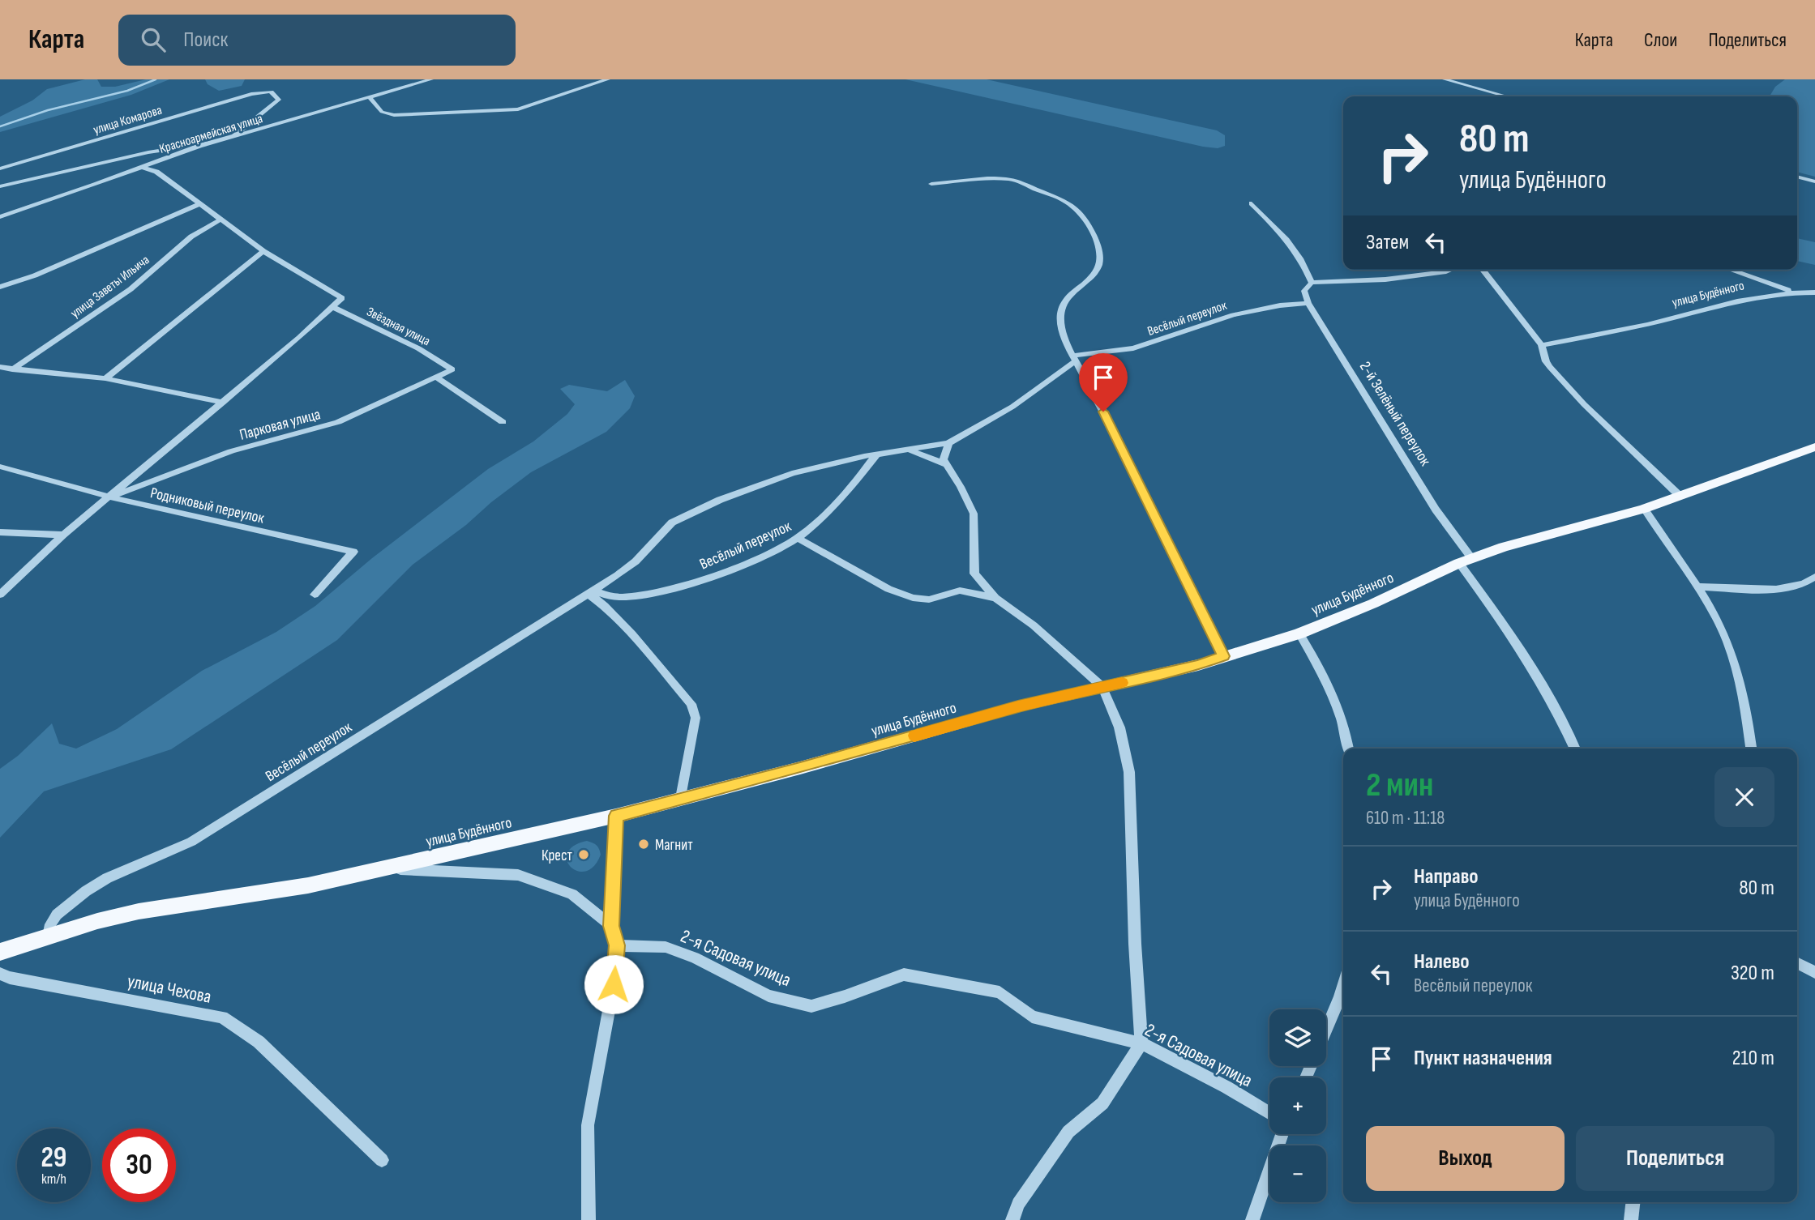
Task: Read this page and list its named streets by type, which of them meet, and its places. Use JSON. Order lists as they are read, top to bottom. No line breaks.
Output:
{"streets":{"main road":["улица Будённого"],"street":["улица Комарова","Красноармейская улица","улица Заветы Ильича","Весёлый переулок","Звёздная улица","2-й Зелёный переулок","Парковая улица","Родниковый переулок","2-я Садовая улица","улица Чехова"]},"crossings":[["улица Комарова","Красноармейская улица"],["улица Будённого","Весёлый переулок"],["улица Будённого","2-й Зелёный переулок"],["Весёлый переулок","2-й Зелёный переулок"],["Звёздная улица","Парковая улица"],["Парковая улица","Родниковый переулок"]],"places":["Магнит","Крест"],"page":{"header":"Карта","search":"Поиск","nav":["Карта","Слои","Поделиться"],"turn":["80 m","улица Будённого"],"then":"Затем","heading":["2 мин","610 m · 11:18"],"list":[{"name":"Направо","note":"улица Будённого","value":"80 m"},{"name":"Налево","note":"Весёлый переулок","value":"320 m"},{"name":"Пункт назначения","value":"210 m"}],"map_buttons":["+","−"],"buttons":["Выход","Поделиться"],"speed":"29 km/h","limit":"30"}}
